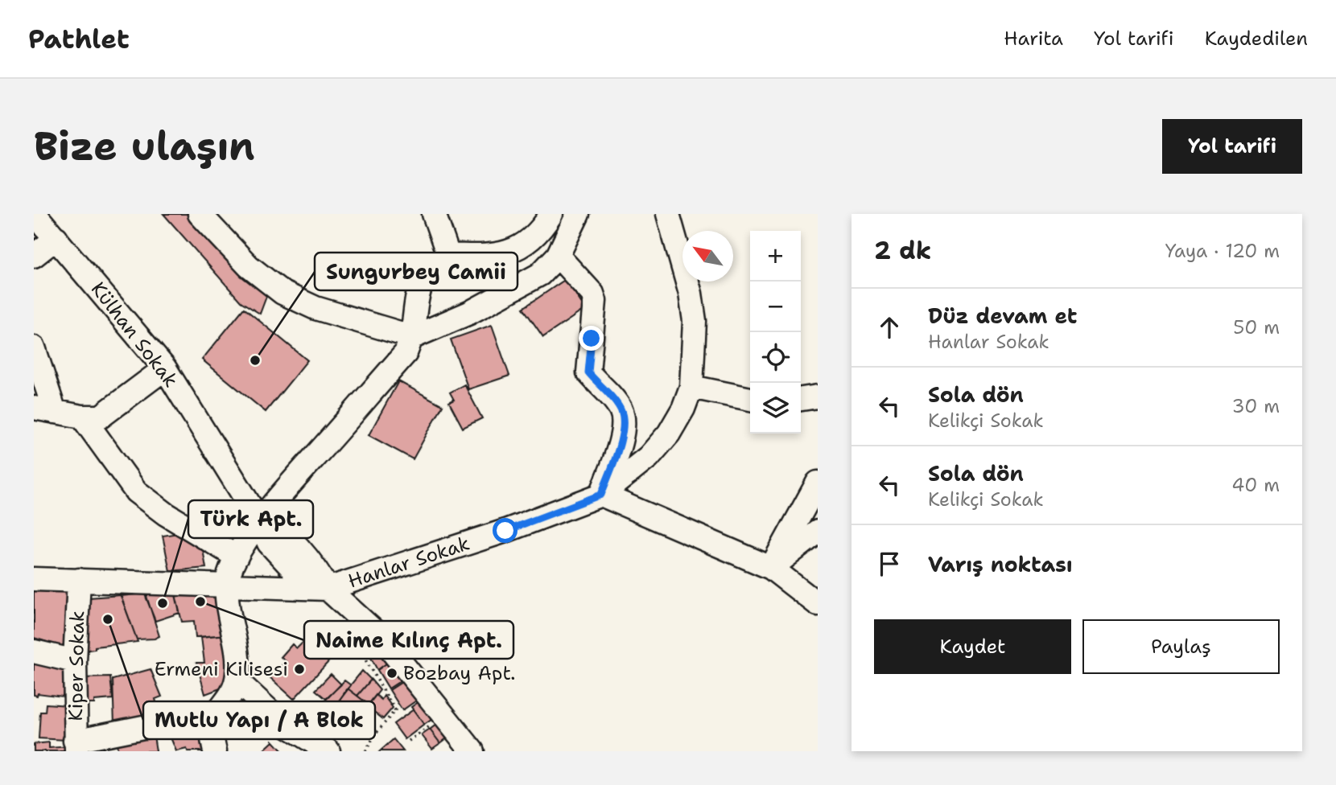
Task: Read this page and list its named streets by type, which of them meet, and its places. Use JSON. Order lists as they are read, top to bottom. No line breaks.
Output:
{"streets":{"street":["Külhan Sokak","Hanlar Sokak","Kiper Sokak"]},"crossings":[["Külhan Sokak","Hanlar Sokak"],["Hanlar Sokak","Kiper Sokak"]],"places":["Sungurbey Camii","Naime Kılınç Apt.","Türk Apt.","Mutlu Yapı / A Blok","Ermeni Kilisesi","Bozbay Apt."],"north":"top left","page":{"header":"Pathlet","nav":["Harita","Yol tarifi","Kaydedilen"],"buttons":["Yol tarifi",["Kaydet","Paylaş"]],"title":"Bize ulaşın","heading":["2 dk","Yaya · 120 m"],"map_buttons":["+","−"],"list":[["Düz devam et","Hanlar Sokak","50 m"],["Sola dön","Kelikçi Sokak","30 m"],["Sola dön","Kelikçi Sokak","40 m"],"Varış noktası"]}}
